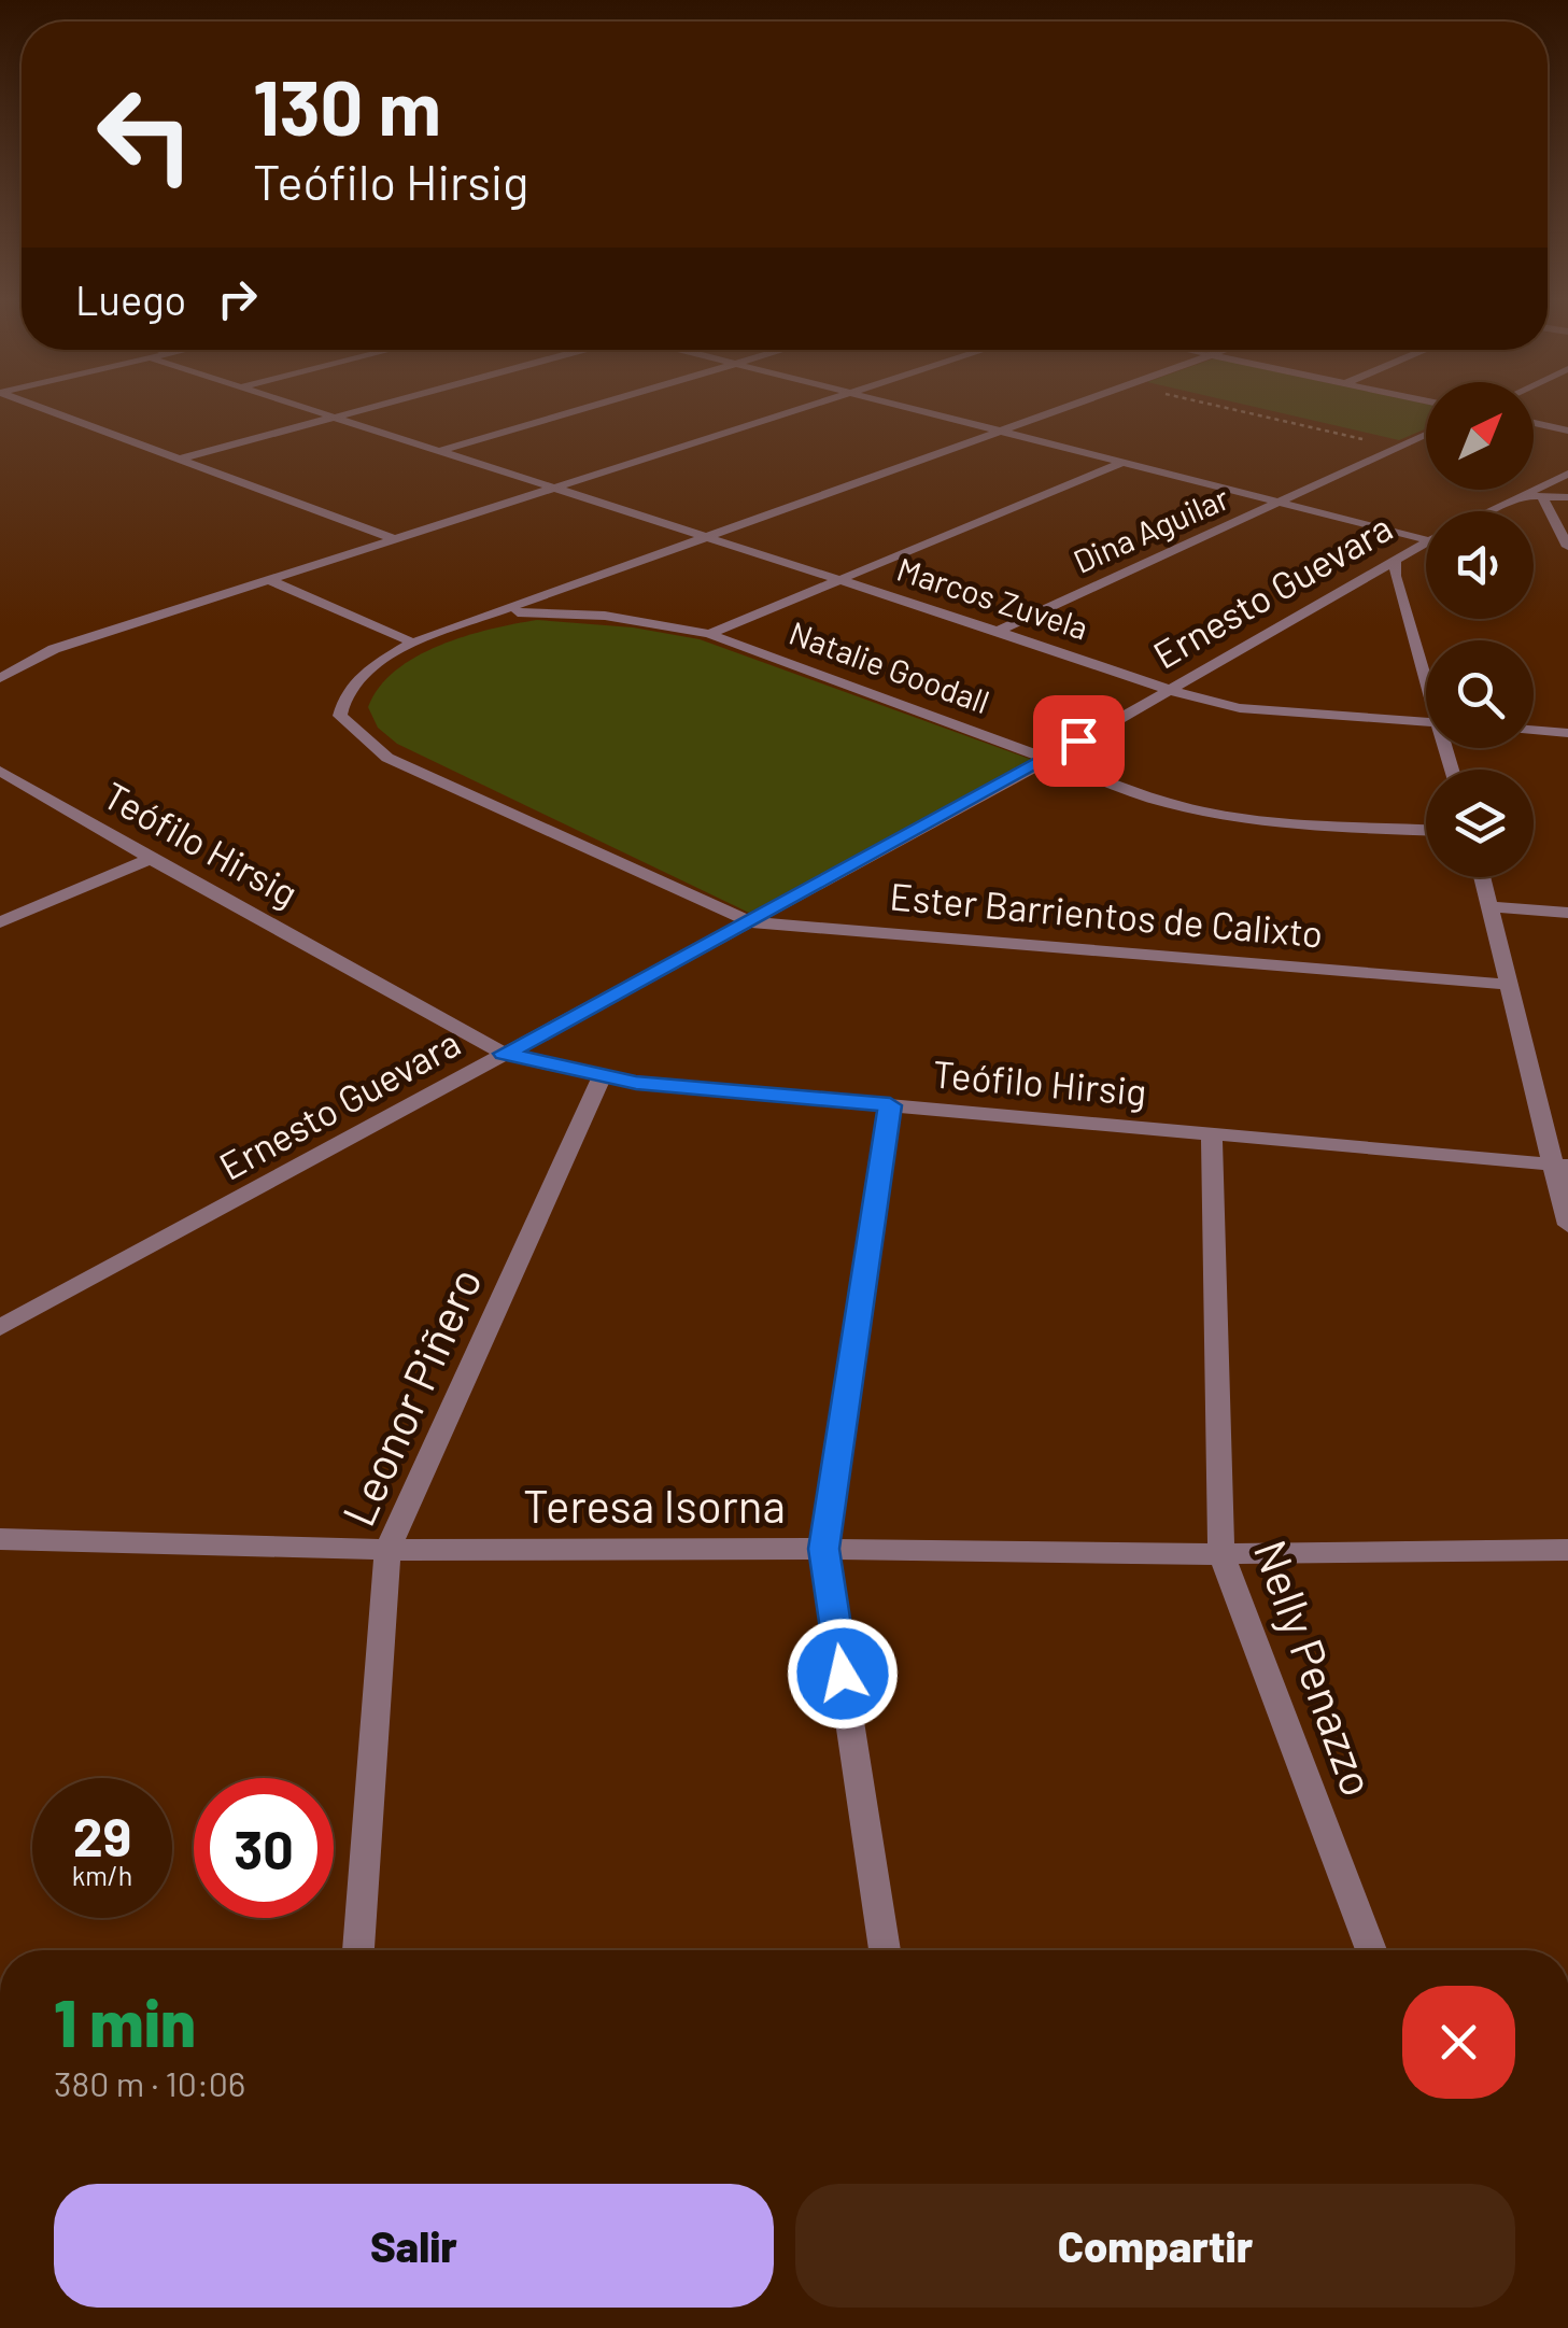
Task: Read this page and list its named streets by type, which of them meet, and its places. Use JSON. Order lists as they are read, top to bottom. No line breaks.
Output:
{"streets":{"street":["Dina Aguilar","Ernesto Guevara","Marcos Zuvela","Natalie Goodall","Teófilo Hirsig","Ester Barrientos de Calixto","Leonor Piñero","Teresa Isorna","Nelly Penazzo"]},"crossings":[["Dina Aguilar","Marcos Zuvela"],["Ernesto Guevara","Marcos Zuvela"],["Ernesto Guevara","Natalie Goodall"],["Ernesto Guevara","Teófilo Hirsig"],["Ernesto Guevara","Ester Barrientos de Calixto"],["Marcos Zuvela","Ester Barrientos de Calixto"],["Natalie Goodall","Ester Barrientos de Calixto"],["Teófilo Hirsig","Leonor Piñero"],["Teófilo Hirsig","Nelly Penazzo"],["Leonor Piñero","Teresa Isorna"],["Teresa Isorna","Nelly Penazzo"]],"north":"top right","page":{"turn":["130 m","Teófilo Hirsig"],"then":"Luego","speed":"29 km/h","limit":"30","heading":["1 min","380 m · 10:06"],"buttons":["Salir","Compartir"]}}
